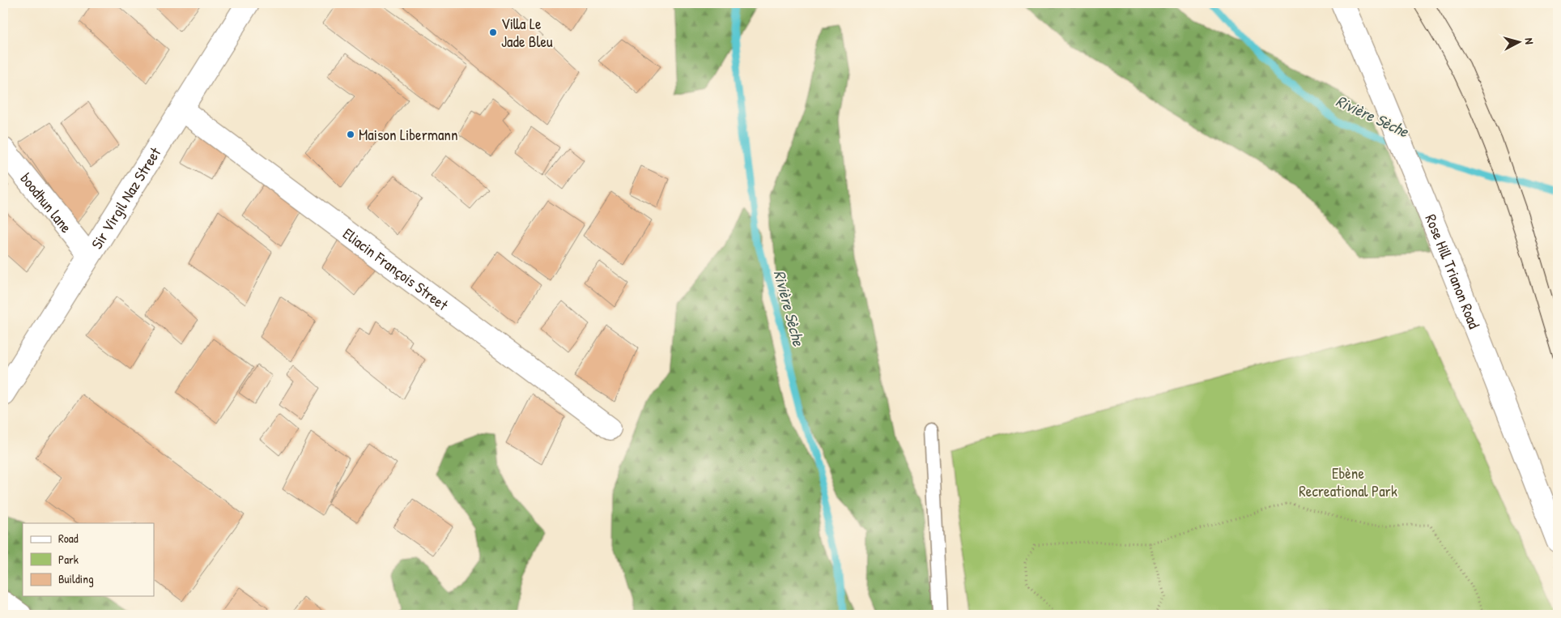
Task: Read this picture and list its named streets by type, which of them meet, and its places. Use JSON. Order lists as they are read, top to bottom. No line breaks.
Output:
{"streets":{"street":["Sir Virgil Naz Street","boodhun lane","Eliacin François Street","Rose Hill Trianon Road"]},"crossings":[["Sir Virgil Naz Street","boodhun lane"],["Sir Virgil Naz Street","Eliacin François Street"]],"water":["Rivière Sèche"],"parks":["Ebène Recreational Park"],"places":["Villa Le Jade Bleu","Maison Libermann"],"legend":["Road","Park","Building"],"north":"right"}
